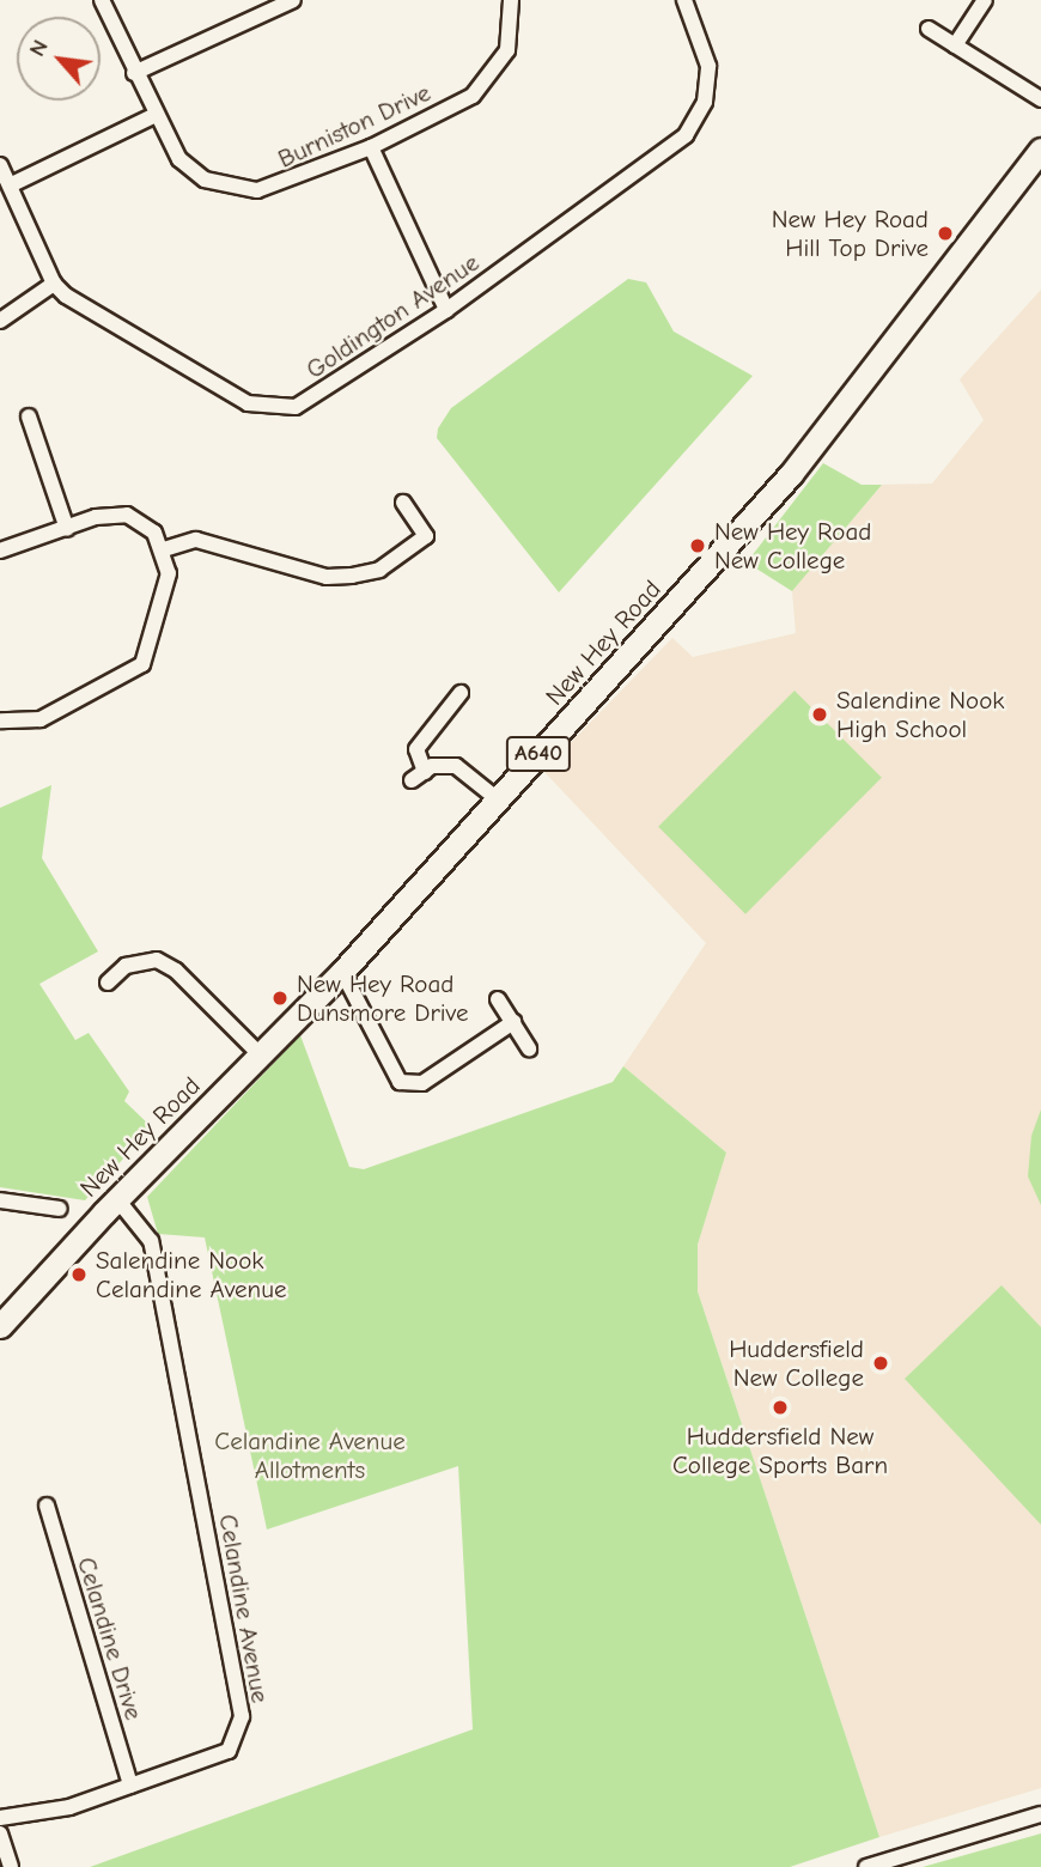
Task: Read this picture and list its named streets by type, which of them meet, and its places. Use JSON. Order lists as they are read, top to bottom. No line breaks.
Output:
{"streets":{"highway":["New Hey Road","A640"],"street":["Burniston Drive","Goldington Avenue","Celandine Avenue","Celandine Drive"]},"crossings":[["New Hey Road","Celandine Avenue"],["Celandine Avenue","Celandine Drive"]],"parks":["Celandine Avenue Allotments"],"places":["New Hey Road Hill Top Drive","New Hey Road New College","Salendine Nook High School","New Hey Road Dunsmore Drive","Salendine Nook Celandine Avenue","Huddersfield New College","Huddersfield New College Sports Barn"],"north":"top left"}
